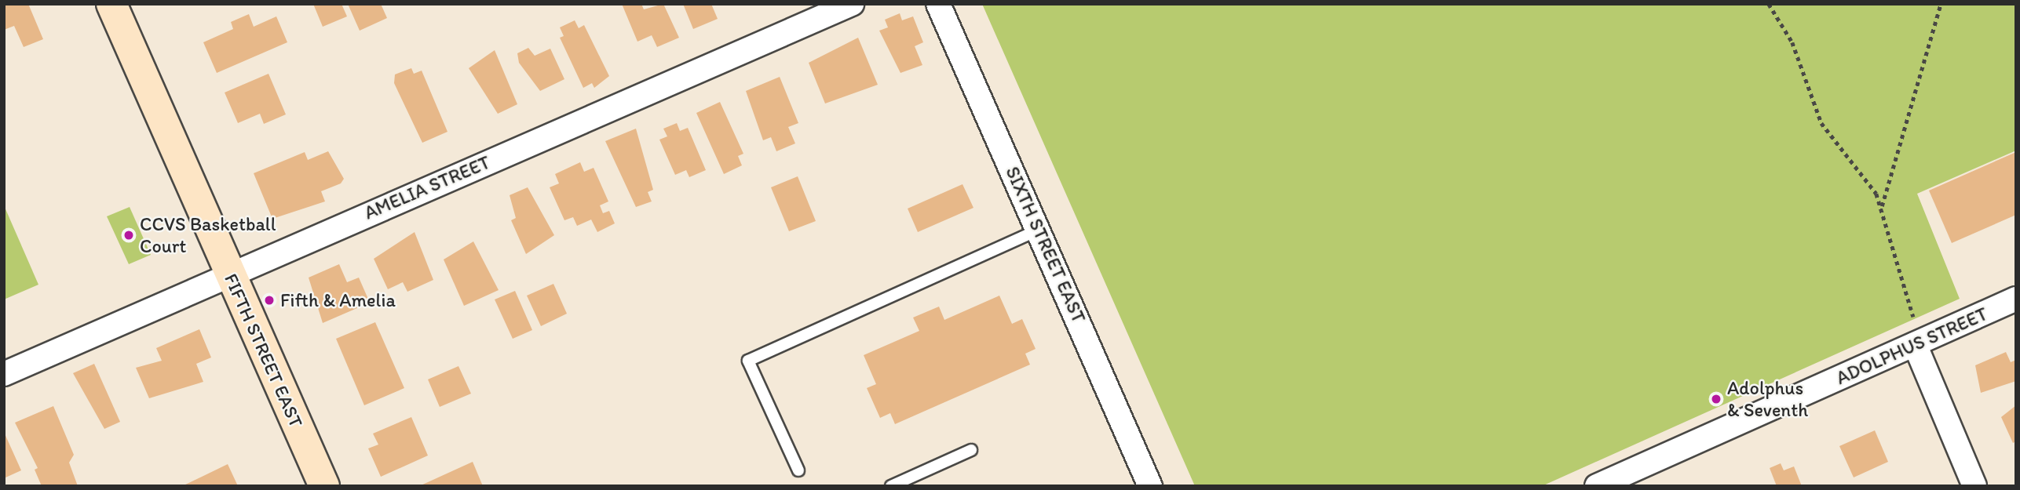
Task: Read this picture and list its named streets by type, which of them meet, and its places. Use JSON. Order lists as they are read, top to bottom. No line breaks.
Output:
{"streets":{"street":["AMELIA STREET","SIXTH STREET EAST","ADOLPHUS STREET","FIFTH STREET EAST"]},"crossings":[["AMELIA STREET","FIFTH STREET EAST"]],"places":["CCVS Basketball Court","Fifth & Amelia","Adolphus & Seventh"]}
